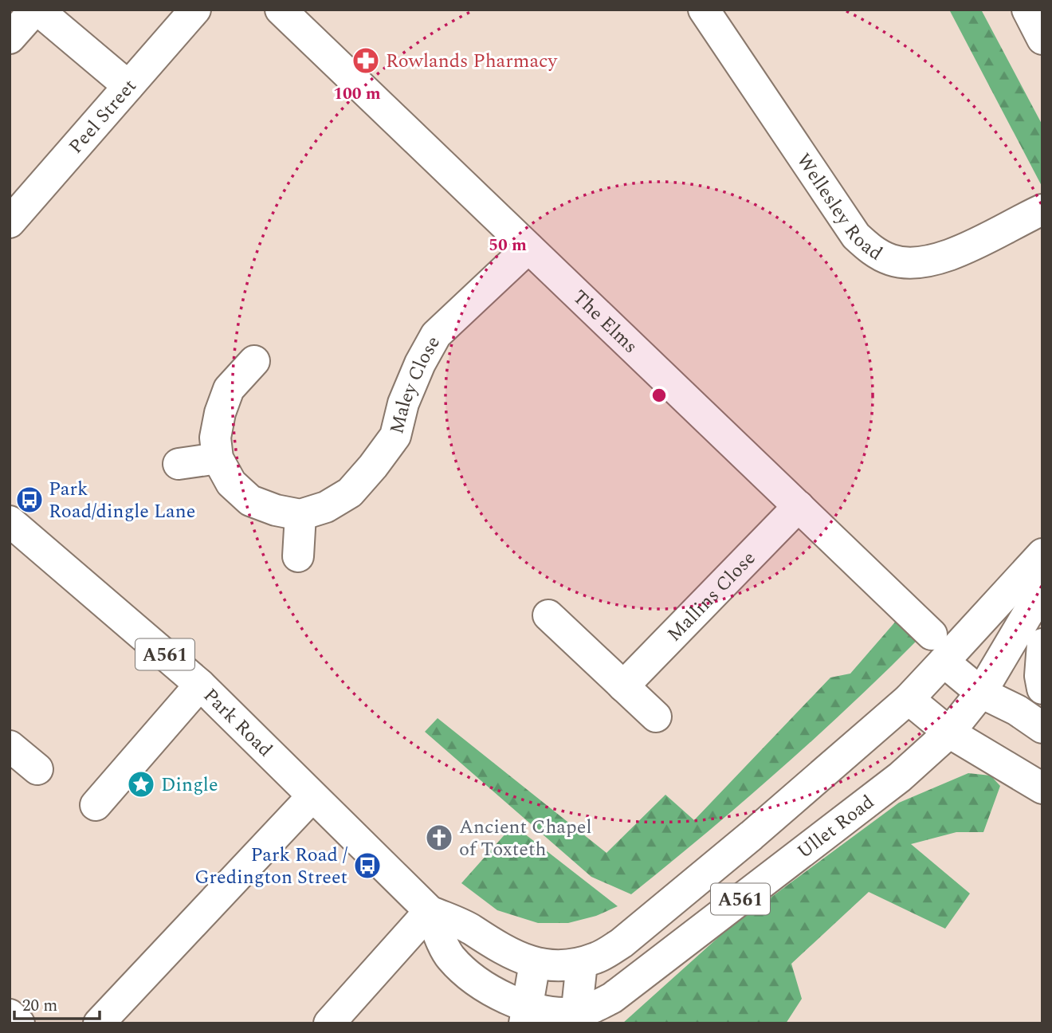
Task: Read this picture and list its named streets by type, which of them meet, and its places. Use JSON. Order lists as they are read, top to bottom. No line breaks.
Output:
{"streets":{"main road":["Peel Street","Wellesley Road","The Elms","Maley Close","Mallins Close","A561","Park Road","Ullet Road"]},"crossings":[["The Elms","Maley Close"],["The Elms","Mallins Close"],["A561","Park Road"],["Park Road","Ullet Road"]],"places":{"pharmacy":["Rowlands Pharmacy"],"bus stop":["Park Road/dingle Lane","Park Road / Gredington Street"],"place":["Dingle"],"church":["Ancient Chapel of Toxteth"]},"scale_bar":"20 m","rings":["100 m","50 m"]}
